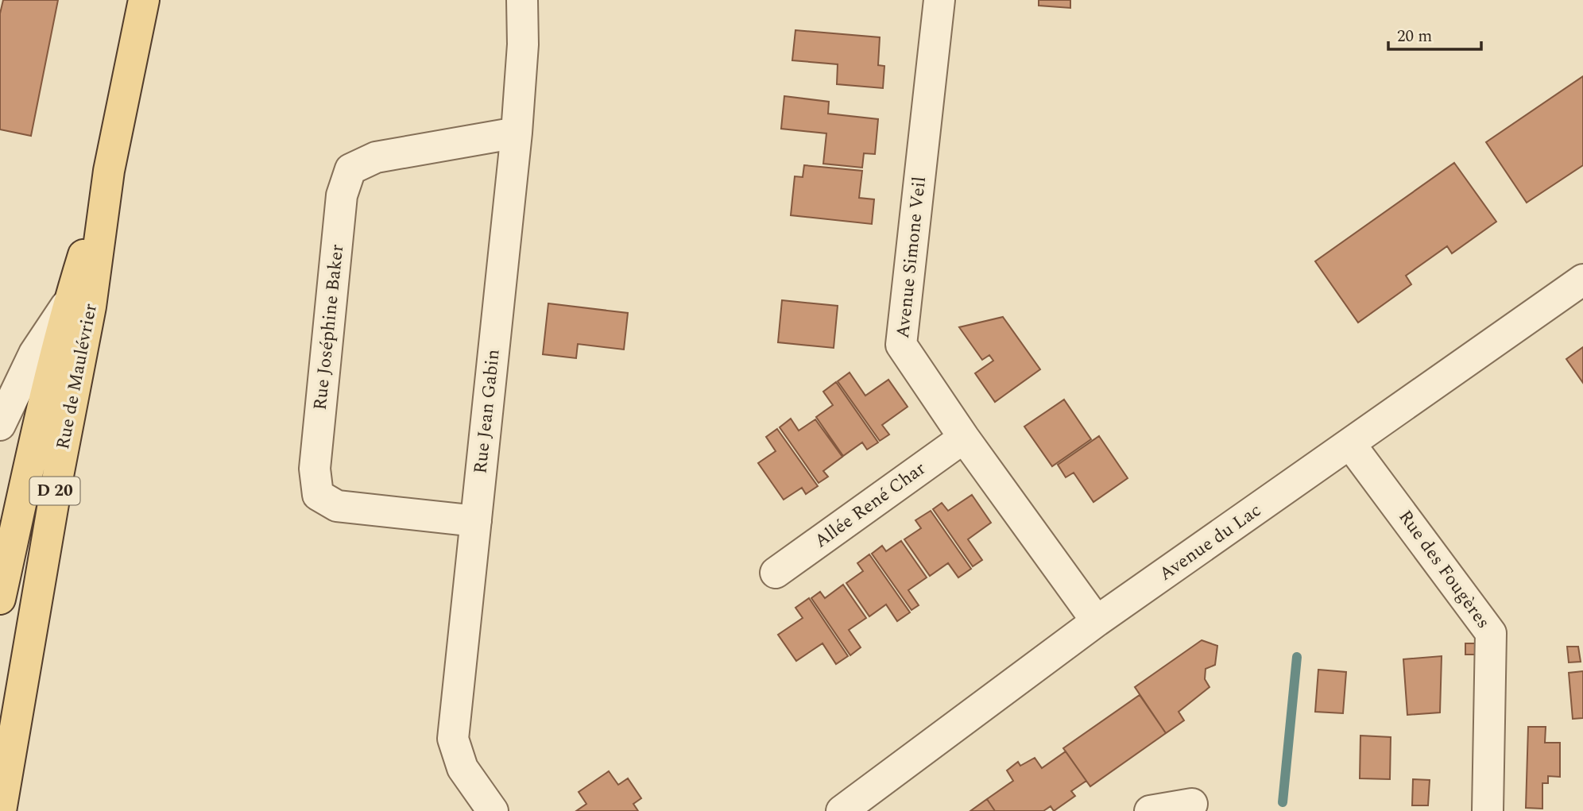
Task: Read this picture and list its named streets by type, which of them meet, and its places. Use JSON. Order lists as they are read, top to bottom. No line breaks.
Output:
{"streets":{"main road":["Rue de Maulévrier","D 20"],"street":["Avenue Simone Veil","Rue Joséphine Baker","Rue Jean Gabin","Allée René Char","Avenue du Lac","Rue des Fougères"]},"crossings":[["Avenue Simone Veil","Allée René Char"],["Avenue Simone Veil","Avenue du Lac"],["Rue Joséphine Baker","Rue Jean Gabin"],["Avenue du Lac","Rue des Fougères"]],"scale_bar":"20 m"}
